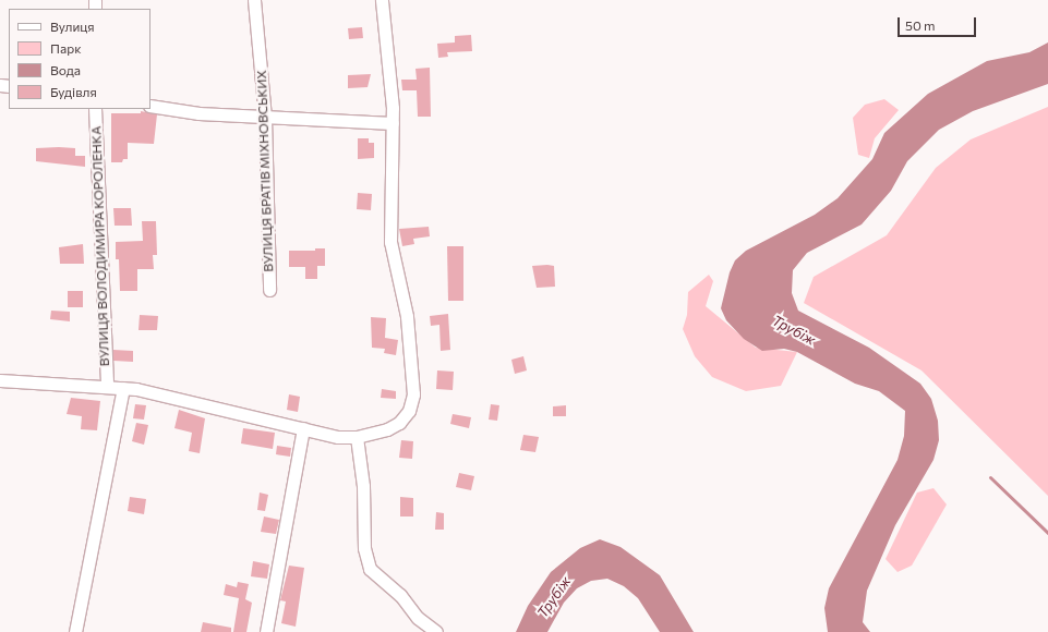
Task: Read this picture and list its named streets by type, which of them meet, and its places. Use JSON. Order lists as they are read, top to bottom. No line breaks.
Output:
{"streets":{"street":["ВУЛИЦЯ БРАТІВ МІХНОВСЬКИХ","ВУЛИЦЯ ВОЛОДИМИРА КОРОЛЕНКА"]},"water":["Трубіж"],"legend":["Вулиця","Парк","Вода","Будівля"],"scale_bar":"50 m"}
